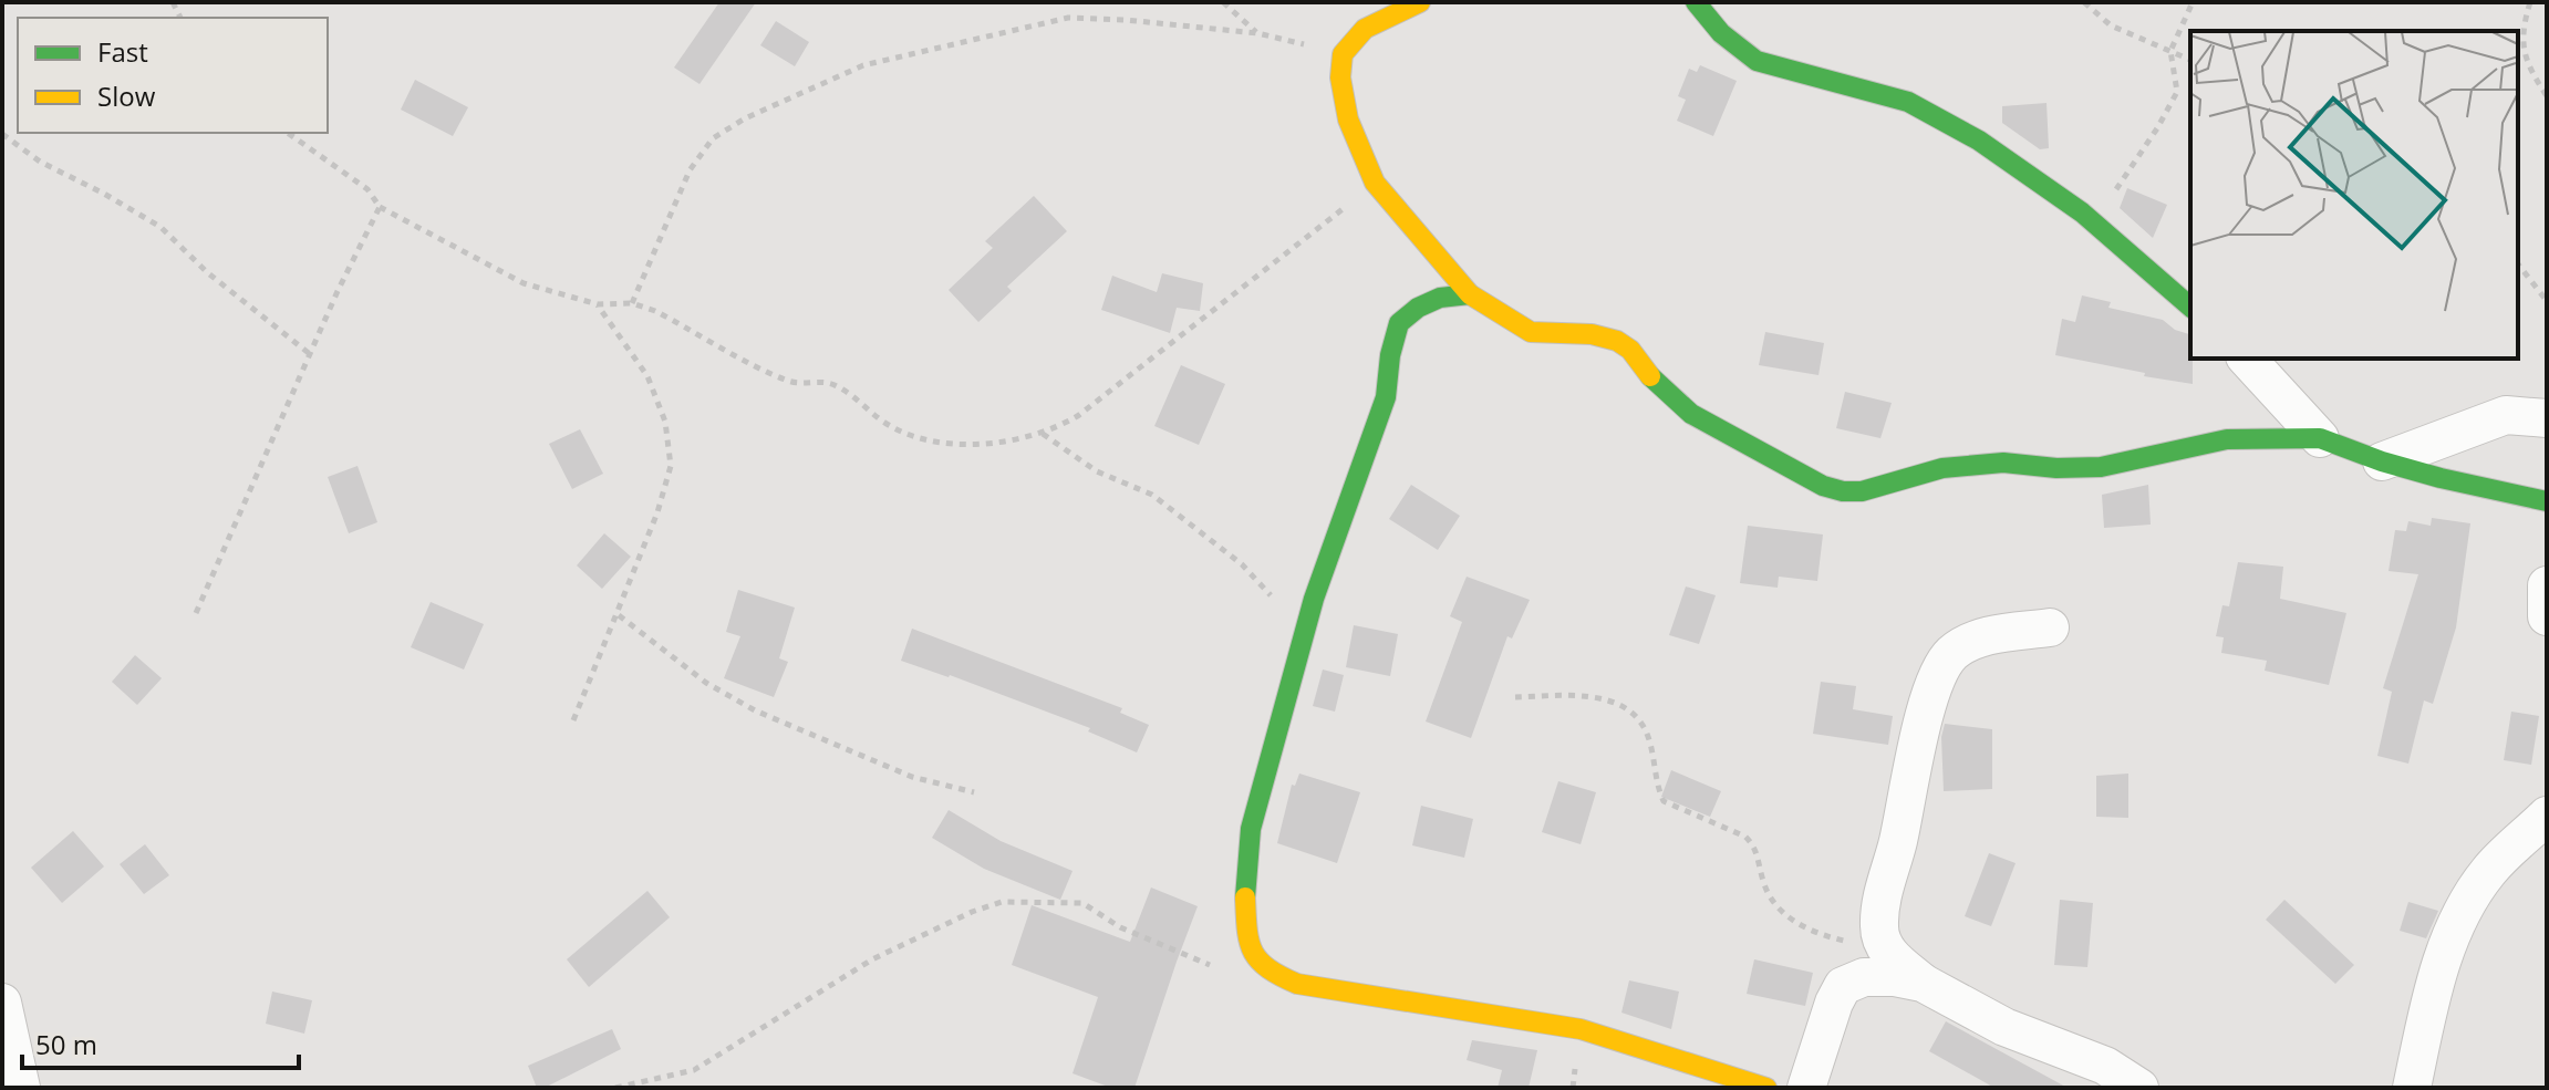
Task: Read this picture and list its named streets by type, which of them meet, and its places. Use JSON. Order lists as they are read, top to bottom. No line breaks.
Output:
{"legend":["Fast","Slow"],"scale_bar":"50 m"}
